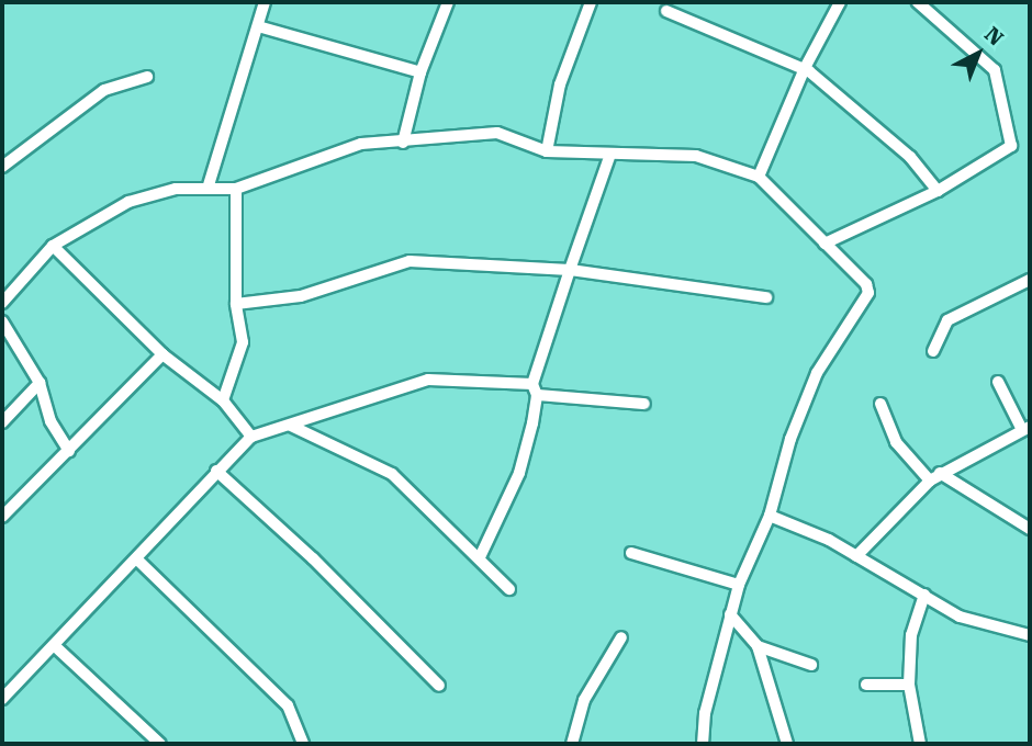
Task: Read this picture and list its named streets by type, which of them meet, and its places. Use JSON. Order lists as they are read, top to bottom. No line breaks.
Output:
{"north":"top right"}
